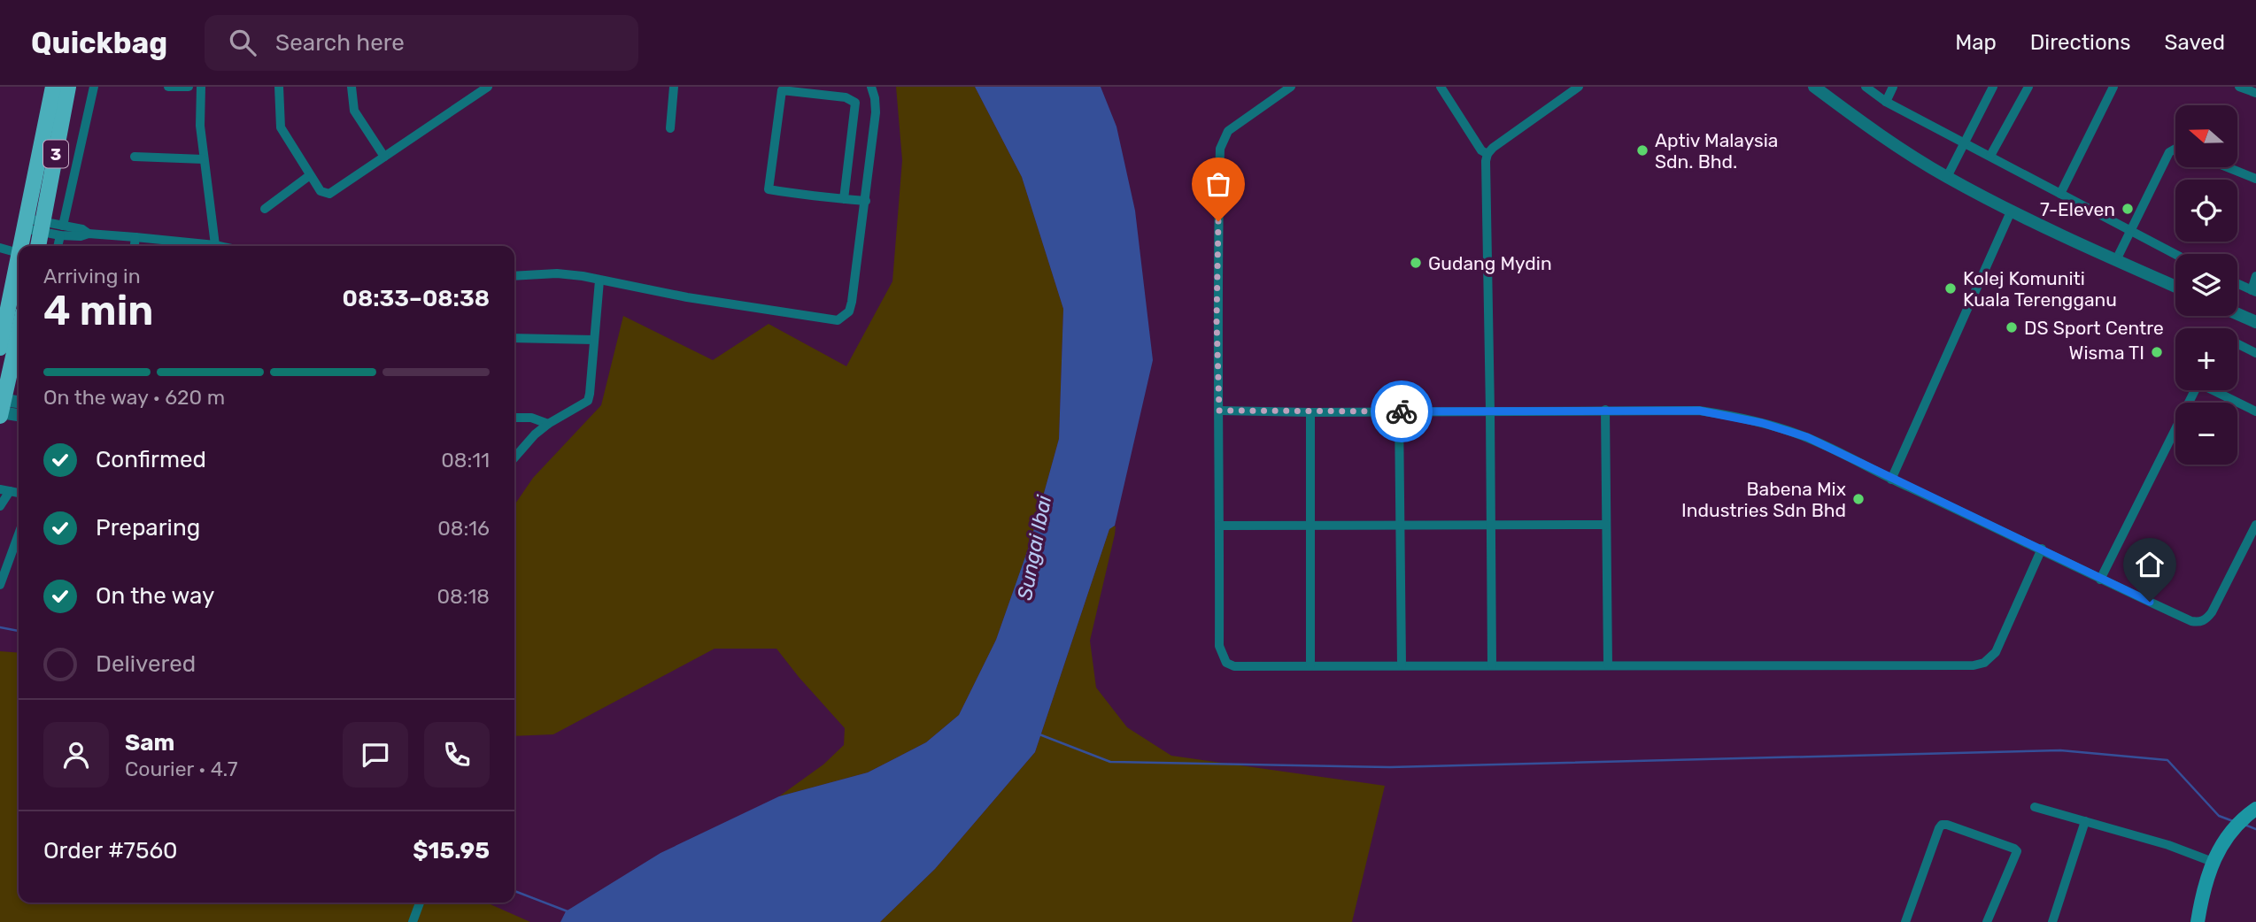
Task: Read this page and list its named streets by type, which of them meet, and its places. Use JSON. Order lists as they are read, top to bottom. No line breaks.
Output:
{"streets":{"main road":["3"]},"water":["Sungai Ibai"],"places":["Aptiv Malaysia Sdn. Bhd.","7-Eleven","Gudang Mydin","Kolej Komuniti Kuala Terengganu","DS Sport Centre","Wisma TI","Babena Mix Industries Sdn Bhd"],"north":"left","page":{"header":"Quickbag","search":"Search here","nav":["Map","Directions","Saved"],"map_buttons":["+","−"],"heading":["4 min","Arriving in","08:33–08:38"],"panel":["Sam","Courier · 4.7","Order #7560","$15.95"],"bar":"On the way · 620 m","list":[["Confirmed","08:11"],["Preparing","08:16"],["On the way","08:18"],"Delivered"]}}
